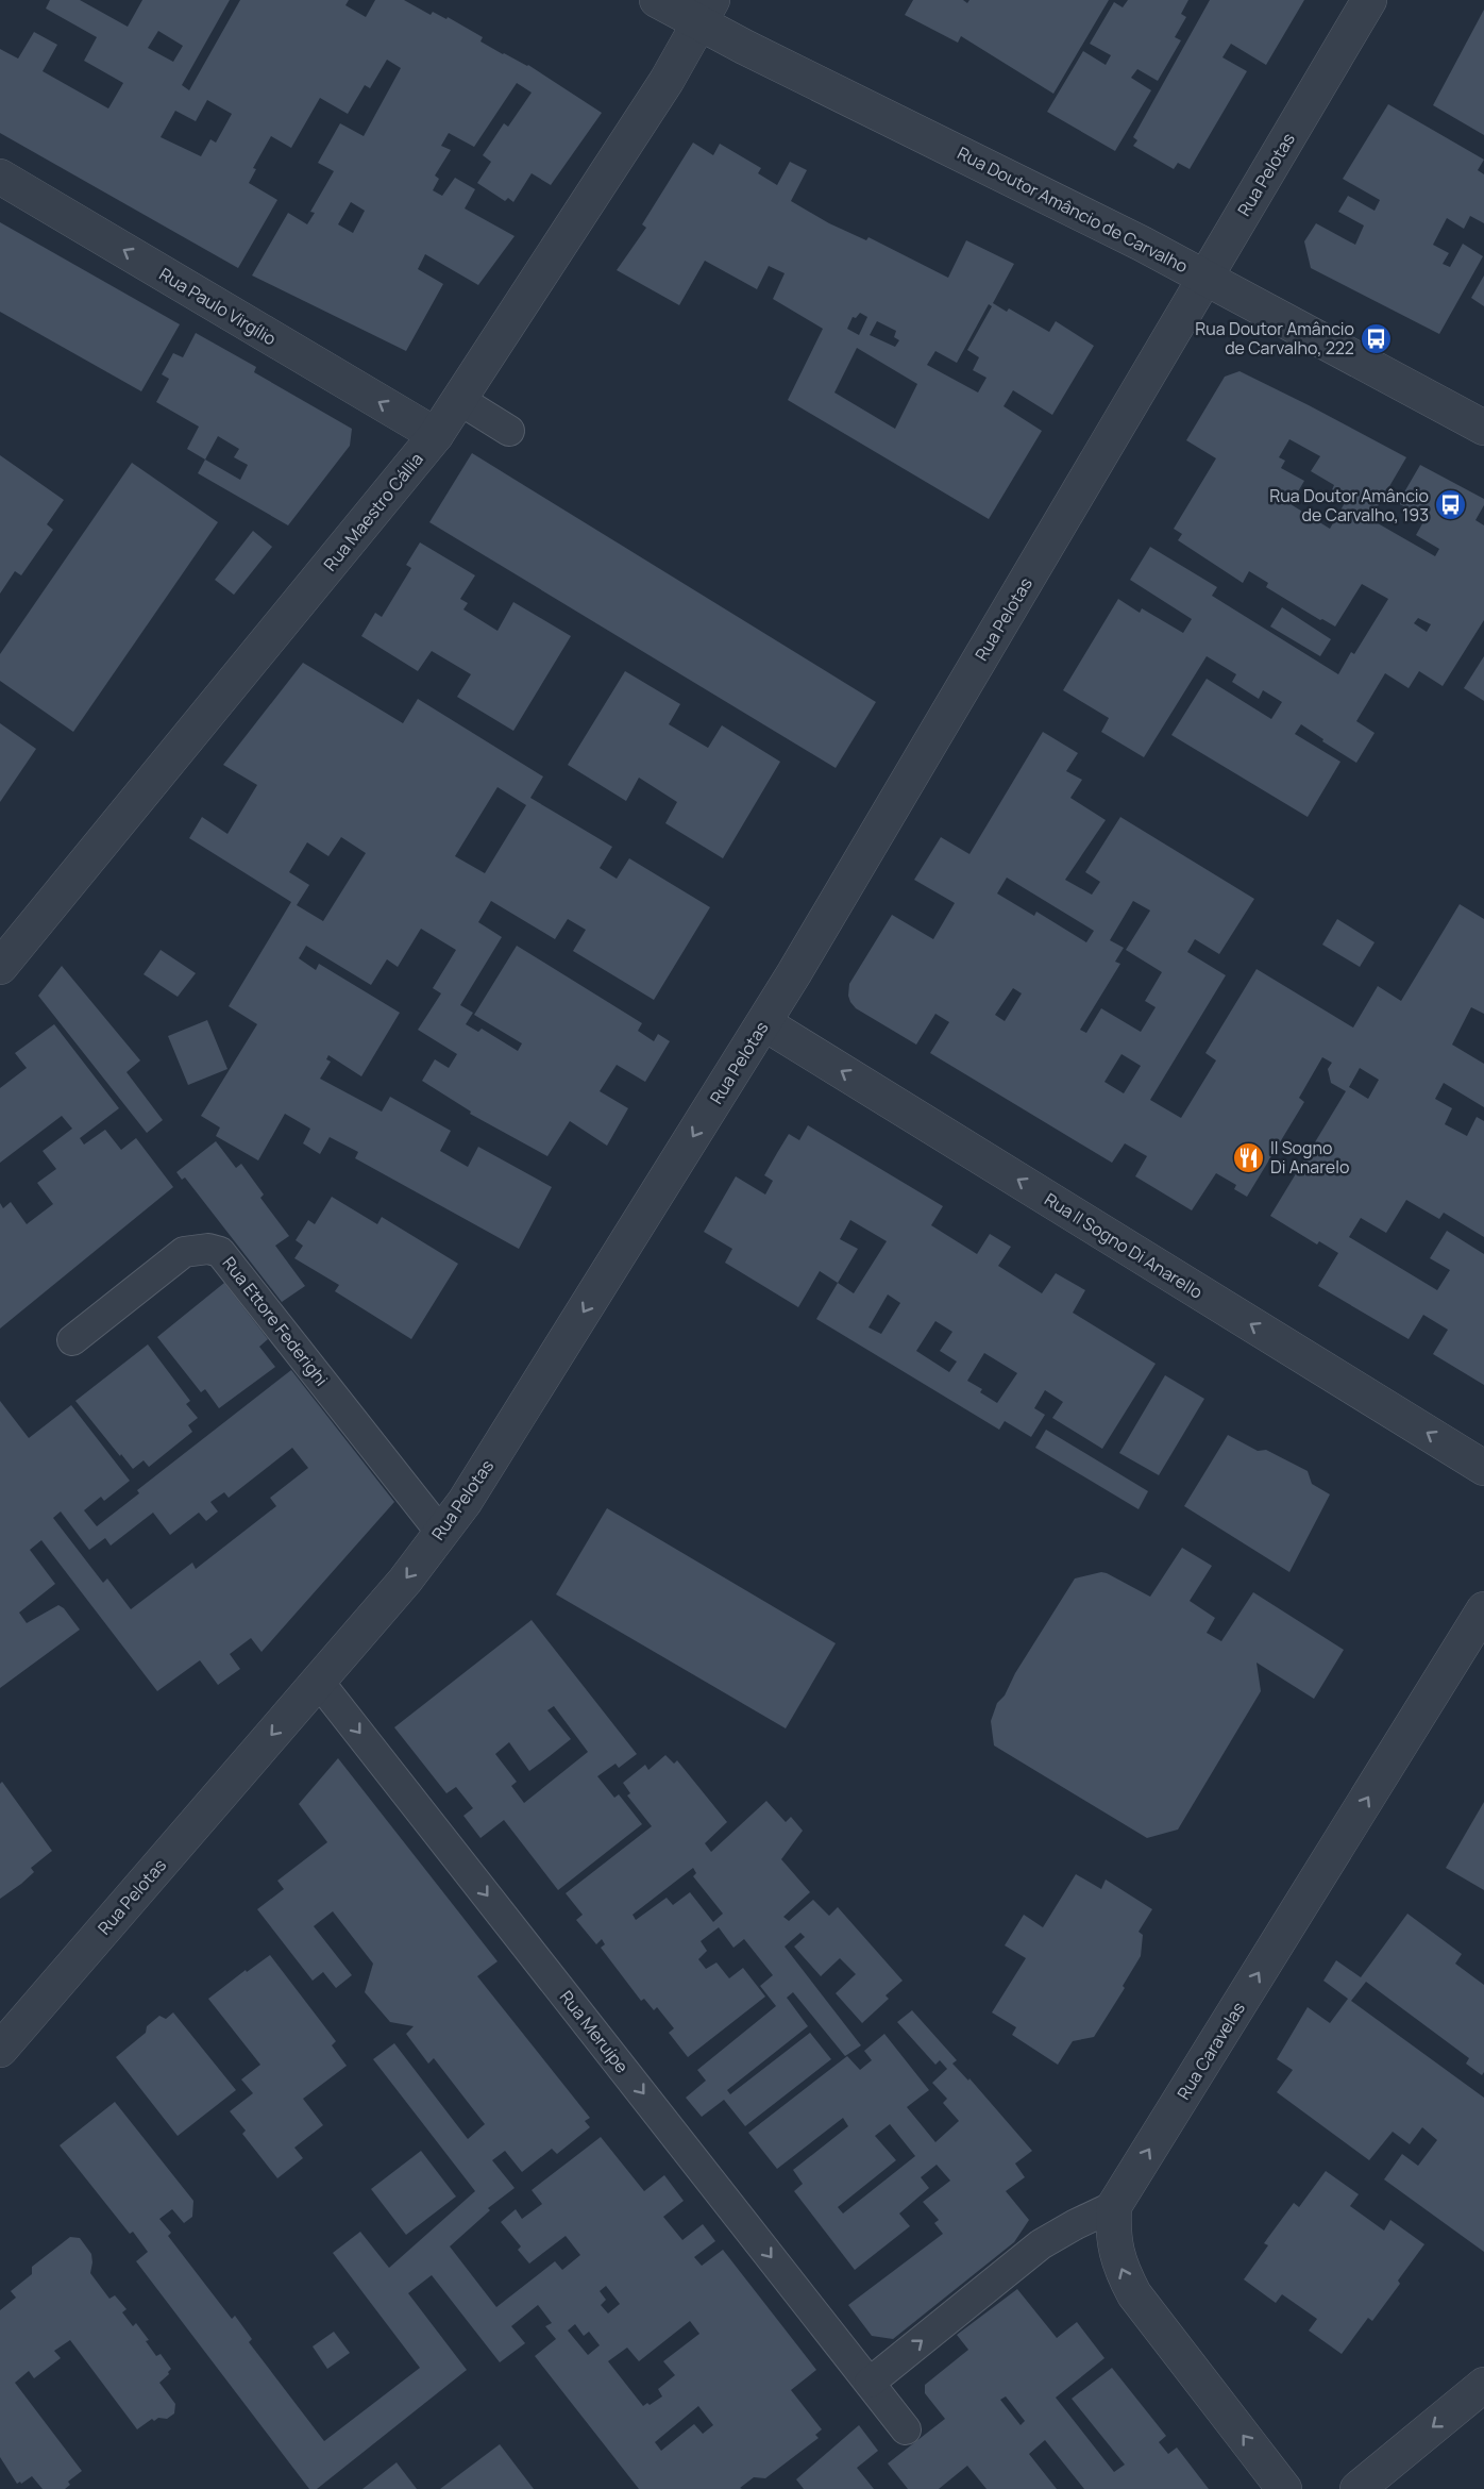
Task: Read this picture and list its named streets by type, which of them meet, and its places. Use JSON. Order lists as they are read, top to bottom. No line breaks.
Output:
{"streets":{"street":["Rua Pelotas","Rua Doutor Amâncio de Carvalho","Rua Paulo Virgílio","Rua Maestro Cállia","Rua II Sogno Di Anarello","Rua Caravelas"],"lane":["Rua Ettore Federighi","Rua Meruípe"]},"crossings":[["Rua Pelotas","Rua Doutor Amâncio de Carvalho"],["Rua Pelotas","Rua II Sogno Di Anarello"],["Rua Pelotas","Rua Ettore Federighi"],["Rua Pelotas","Rua Meruípe"],["Rua Doutor Amâncio de Carvalho","Rua Maestro Cállia"],["Rua Paulo Virgílio","Rua Maestro Cállia"]],"one_way":["Rua Pelotas","Rua Paulo Virgílio","Rua II Sogno Di Anarello","Rua Meruípe","Rua Caravelas"],"places":{"bus stop":["Rua Doutor Amâncio de Carvalho, 222","Rua Doutor Amâncio de Carvalho, 193"],"restaurant":["Il Sogno Di Anarelo"]}}
